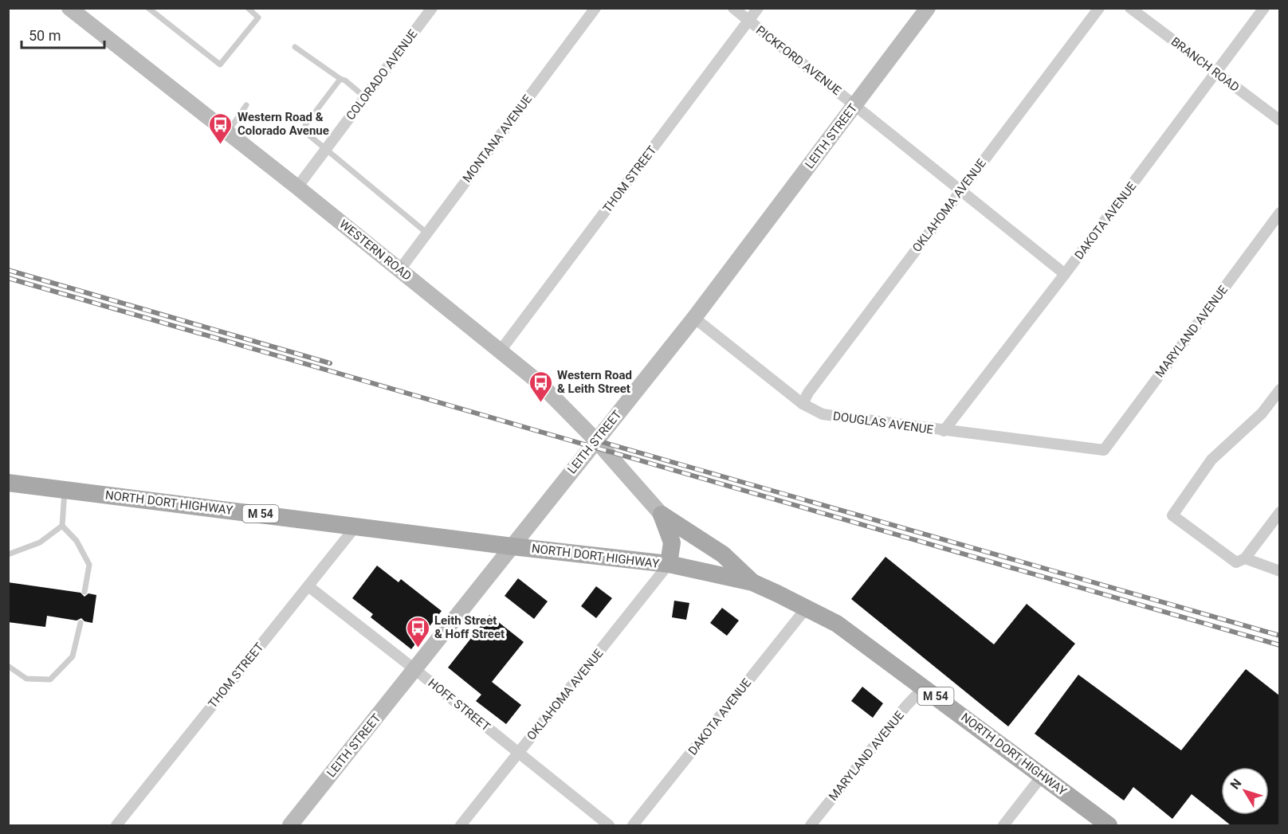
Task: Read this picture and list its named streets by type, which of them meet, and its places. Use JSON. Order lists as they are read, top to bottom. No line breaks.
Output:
{"streets":{"main road":["NORTH DORT HIGHWAY","M 54"],"street":["PICKFORD AVENUE","BRANCH ROAD","COLORADO AVENUE","LEITH STREET","MONTANA AVENUE","THOM STREET","OKLAHOMA AVENUE","DAKOTA AVENUE","WESTERN ROAD","MARYLAND AVENUE","DOUGLAS AVENUE","HOFF STREET"]},"crossings":[["PICKFORD AVENUE","LEITH STREET"],["PICKFORD AVENUE","THOM STREET"],["PICKFORD AVENUE","OKLAHOMA AVENUE"],["PICKFORD AVENUE","DAKOTA AVENUE"],["BRANCH ROAD","DAKOTA AVENUE"],["COLORADO AVENUE","WESTERN ROAD"],["LEITH STREET","WESTERN ROAD"],["LEITH STREET","DOUGLAS AVENUE"],["LEITH STREET","NORTH DORT HIGHWAY"],["LEITH STREET","HOFF STREET"],["MONTANA AVENUE","WESTERN ROAD"],["THOM STREET","WESTERN ROAD"],["THOM STREET","NORTH DORT HIGHWAY"],["THOM STREET","HOFF STREET"],["OKLAHOMA AVENUE","DOUGLAS AVENUE"],["OKLAHOMA AVENUE","NORTH DORT HIGHWAY"],["OKLAHOMA AVENUE","HOFF STREET"],["DAKOTA AVENUE","DOUGLAS AVENUE"],["DAKOTA AVENUE","NORTH DORT HIGHWAY"],["MARYLAND AVENUE","DOUGLAS AVENUE"],["MARYLAND AVENUE","NORTH DORT HIGHWAY"]],"places":{"bus stop":["Western Road & Colorado Avenue","Western Road & Leith Street","Leith Street & Hoff Street"]},"scale_bar":"50 m","north":"top left"}
